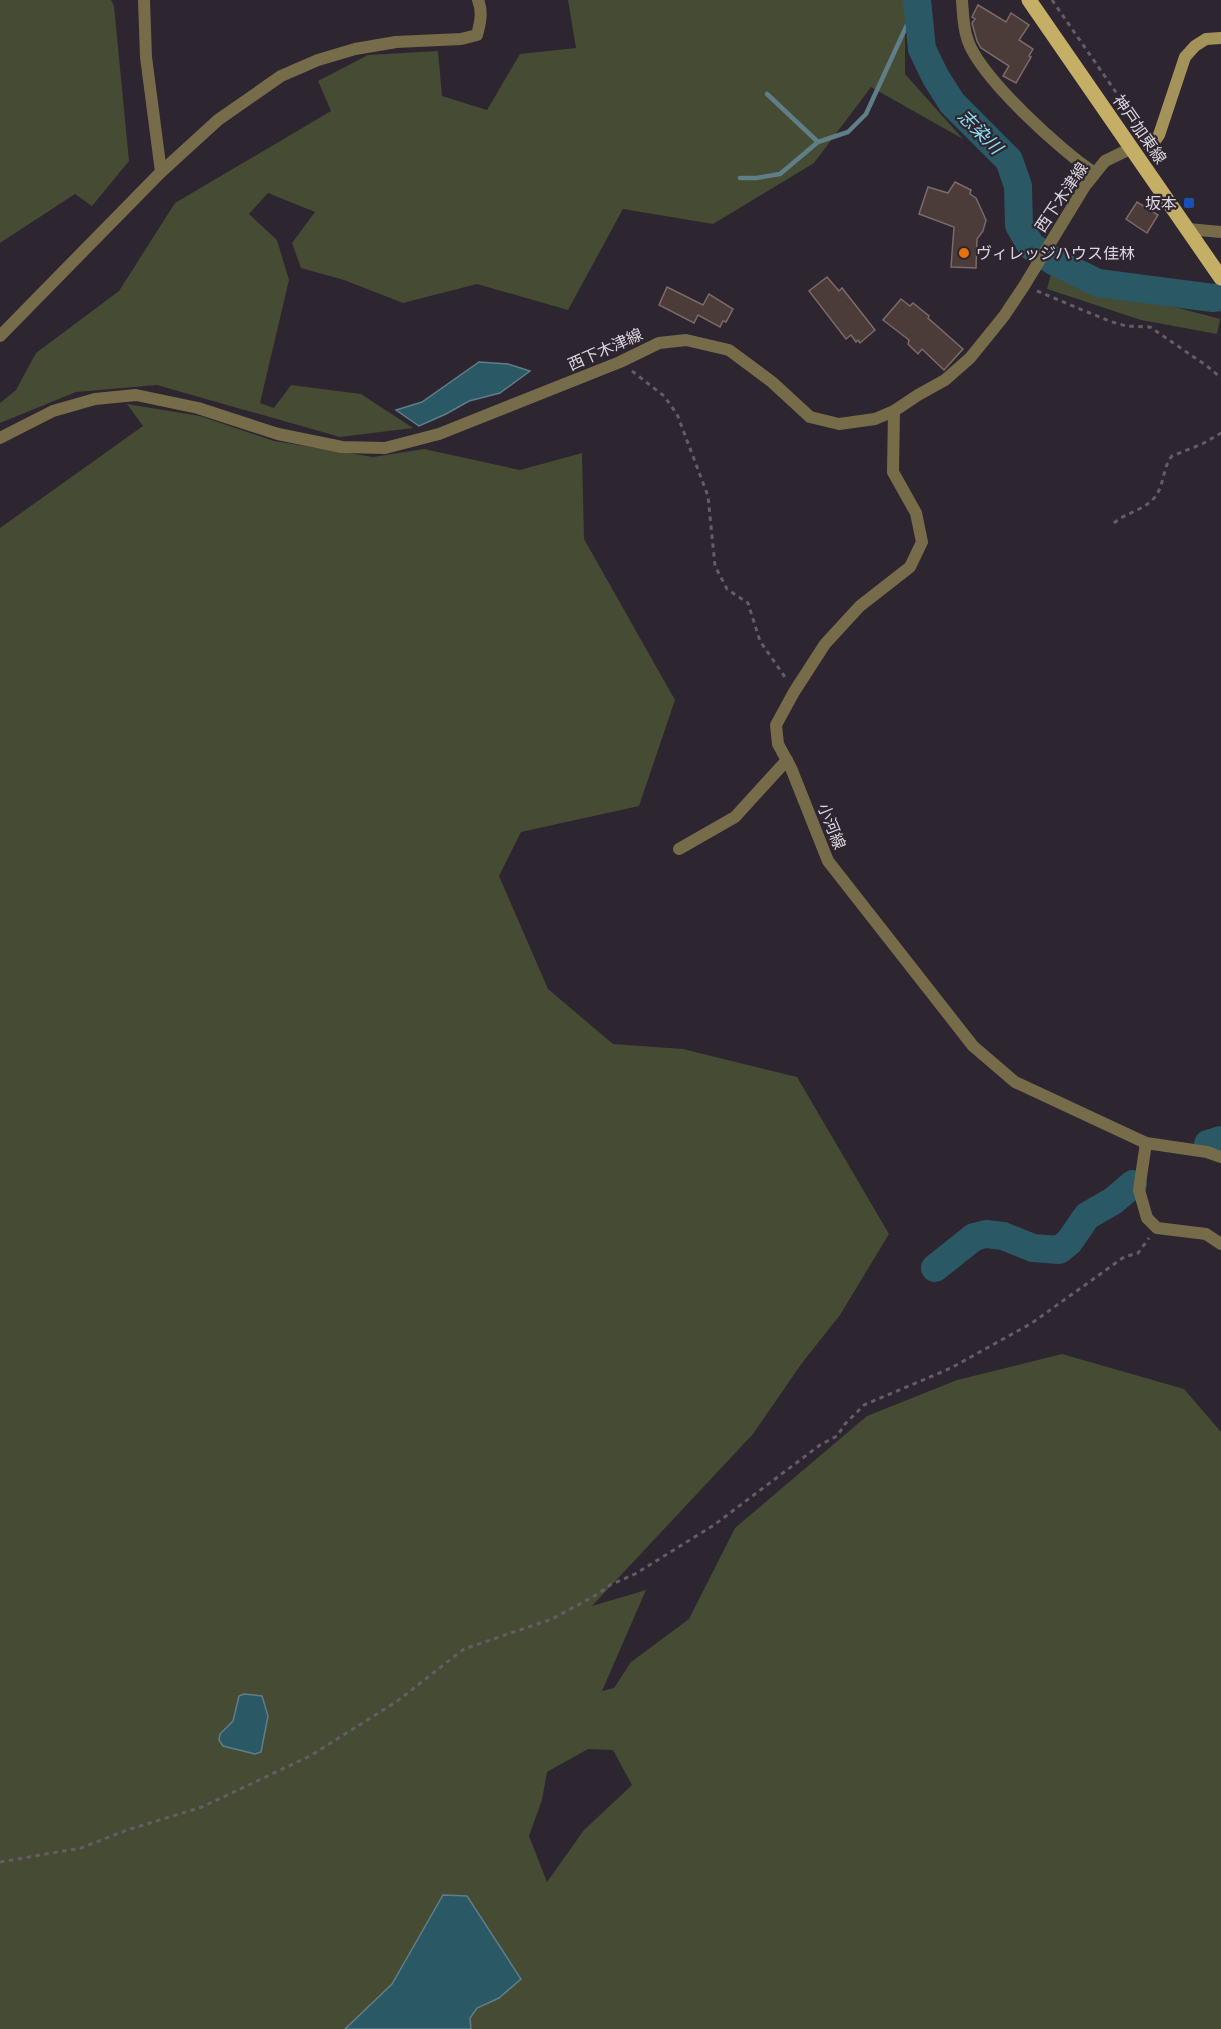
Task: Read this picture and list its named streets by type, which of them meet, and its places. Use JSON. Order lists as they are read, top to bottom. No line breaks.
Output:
{"streets":{"main road":["神戸加東線"],"street":["西下木津線","小河線"]},"crossings":[["神戸加東線","西下木津線"],["西下木津線","小河線"]],"water":["志染川"],"places":{"transit":["坂本"],"other":["ヴィレッジハウス佳林"]}}
